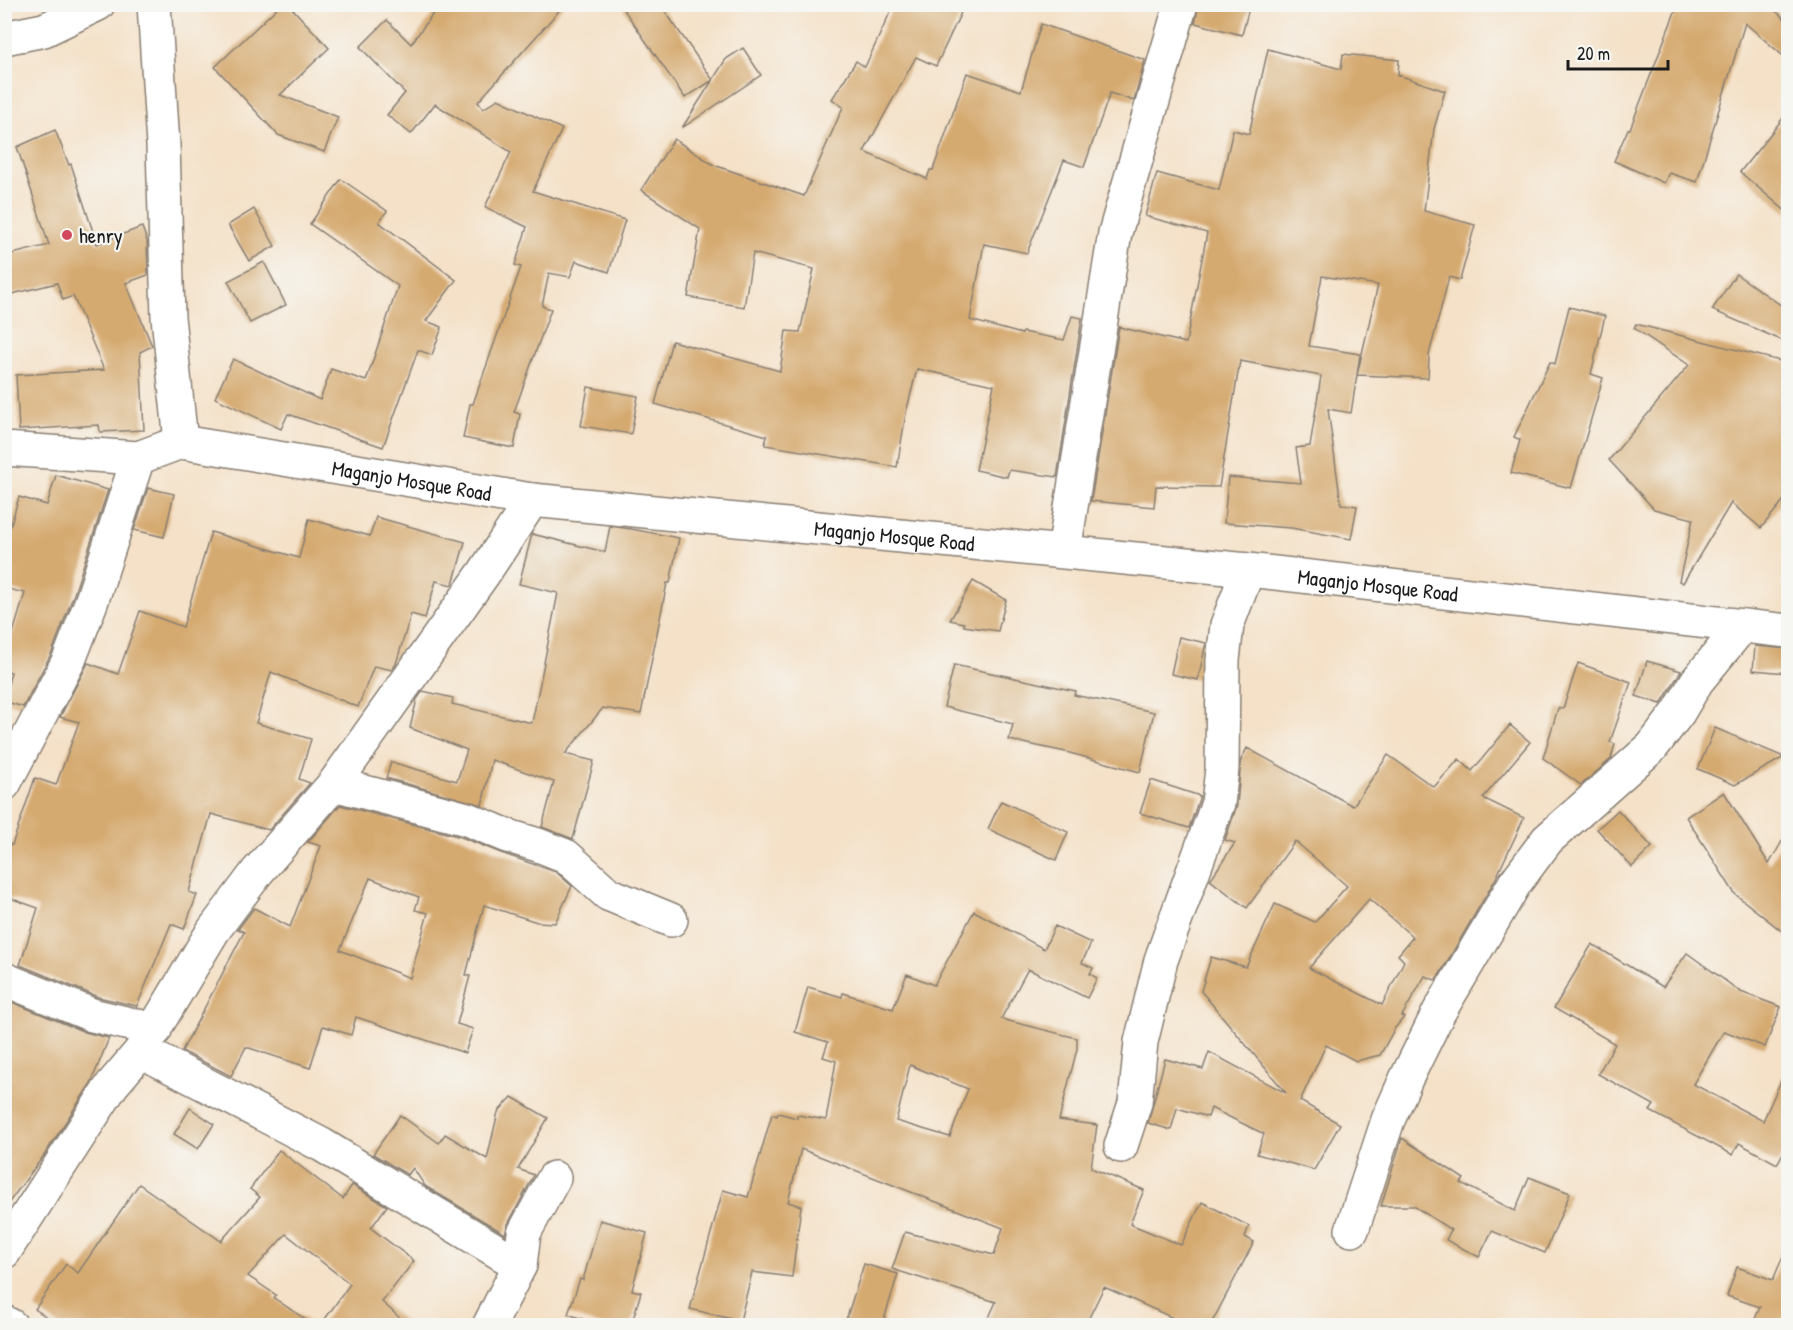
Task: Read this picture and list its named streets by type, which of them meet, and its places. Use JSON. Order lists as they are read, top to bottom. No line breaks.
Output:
{"streets":{"street":["Maganjo Mosque Road"]},"places":["henry"],"scale_bar":"20 m"}
